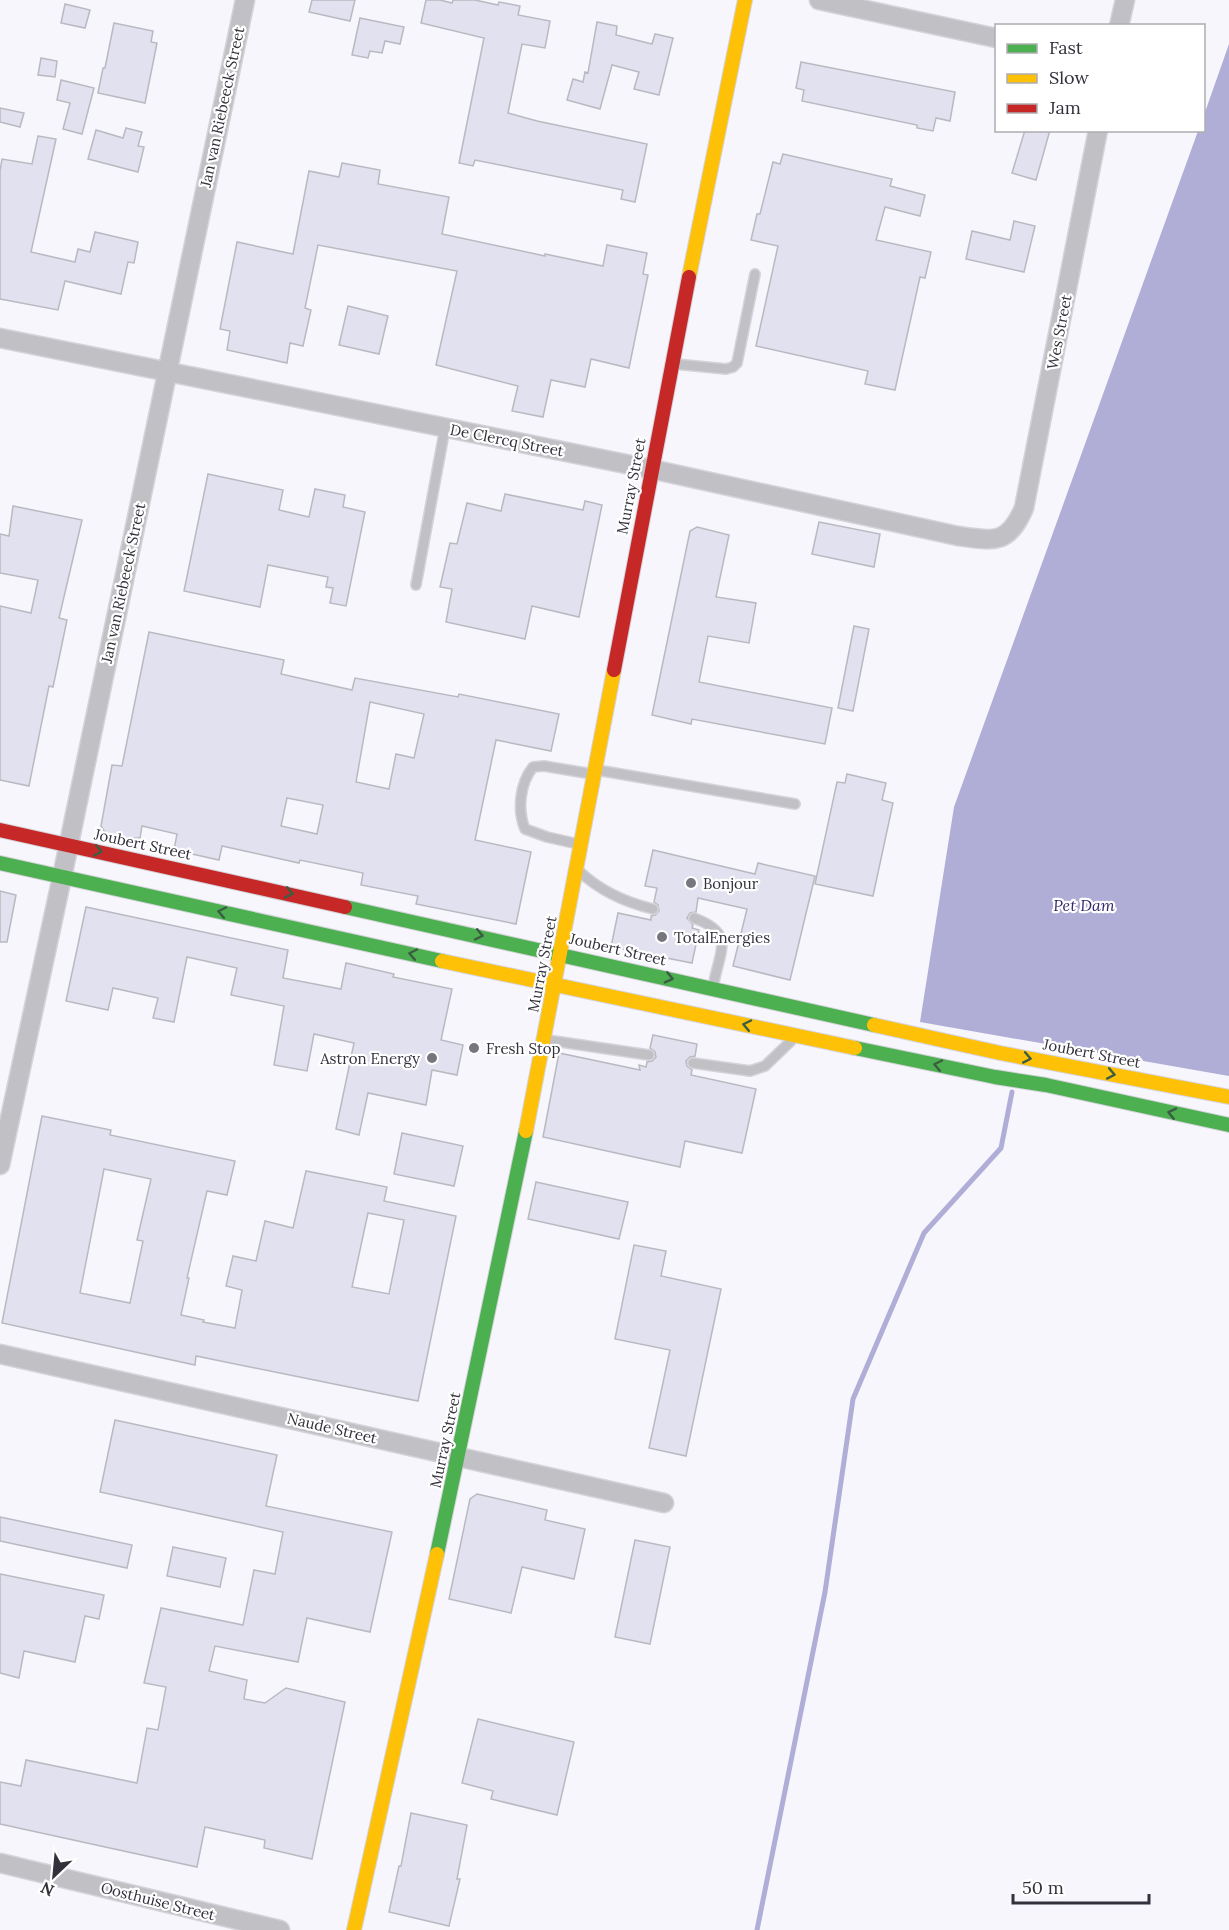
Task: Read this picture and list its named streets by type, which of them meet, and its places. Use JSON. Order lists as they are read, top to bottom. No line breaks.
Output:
{"streets":{"main road":["Murray Street","Joubert Street"],"street":["Jan van Riebeeck Street","Wes Street","De Clercq Street","Naude Street","Oosthuise Street"]},"crossings":[["Jan van Riebeeck Street","De Clercq Street"],["Jan van Riebeeck Street","Joubert Street"],["Wes Street","De Clercq Street"],["De Clercq Street","Murray Street"],["Murray Street","Joubert Street"],["Murray Street","Naude Street"]],"water":["Pet Dam"],"places":["Bonjour","TotalEnergies","Fresh Stop","Astron Energy"],"legend":["Fast","Slow","Jam"],"scale_bar":"50 m","north":"bottom left"}
